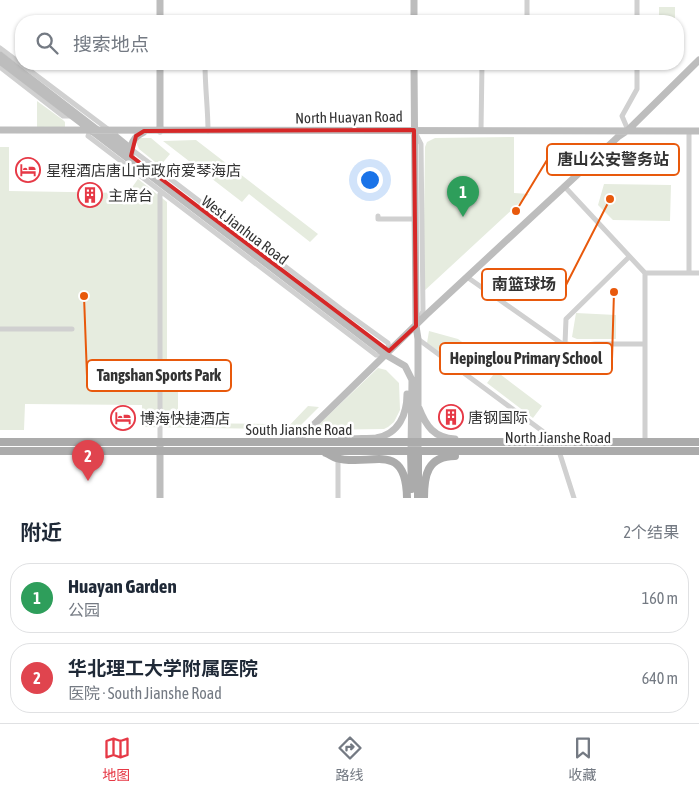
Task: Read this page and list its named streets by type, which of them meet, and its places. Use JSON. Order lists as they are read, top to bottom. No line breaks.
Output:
{"streets":{"main road":["South Jianshe Road","North Jianshe Road"],"street":["North Huayan Road","West Jianhua Road"]},"crossings":[["North Huayan Road","West Jianhua Road"],["South Jianshe Road","North Jianshe Road"]],"places":{"hotel":["星程酒店唐山市政府爱琴海店","博海快捷酒店"],"building":["主席台","唐钢国际"],"other":["南篮球场","唐山公安警务站","Hepinglou Primary School","Tangshan Sports Park"]},"page":{"search":"搜索地点","pins":["1","2"],"heading":["附近","2个结果"],"list":[{"mark":"1","name":"Huayan Garden","note":"公园","value":"160 m"},{"mark":"2","name":"华北理工大学附属医院","note":"医院 · South Jianshe Road","value":"640 m"}],"nav":["地图","路线","收藏"]}}
